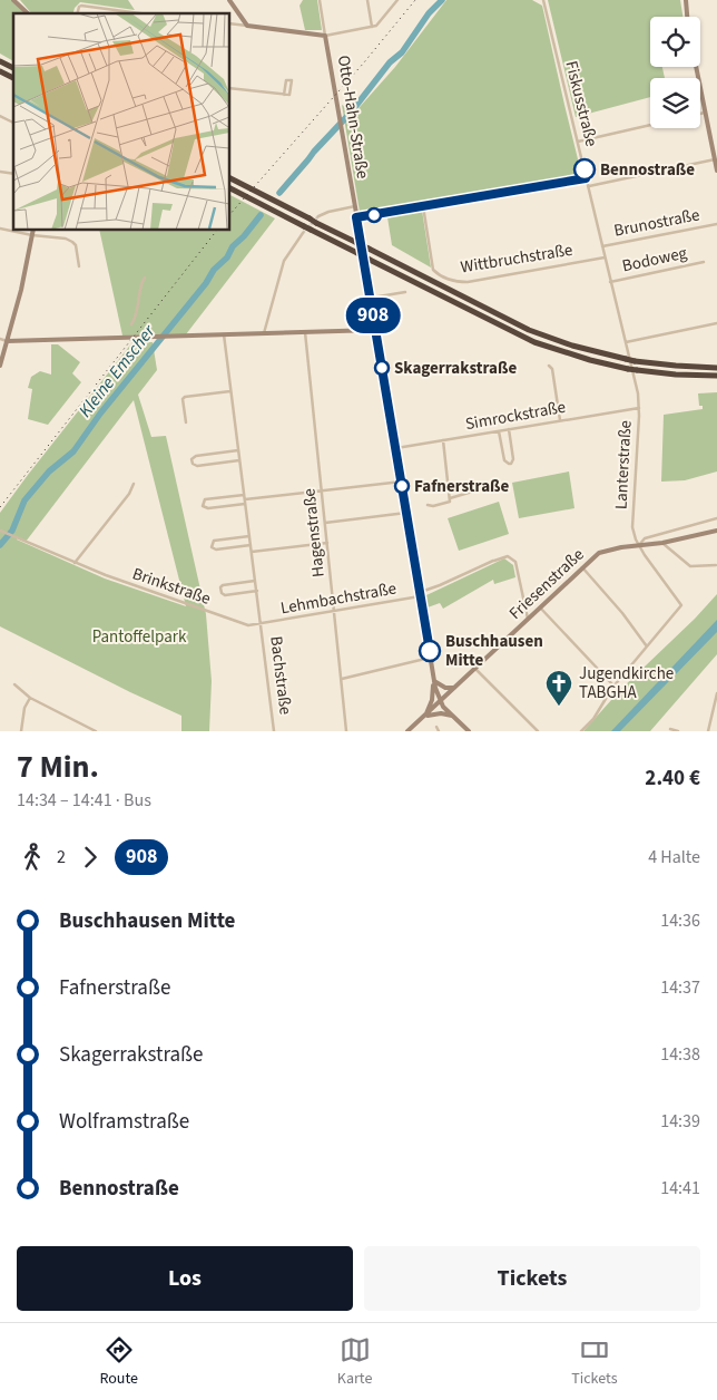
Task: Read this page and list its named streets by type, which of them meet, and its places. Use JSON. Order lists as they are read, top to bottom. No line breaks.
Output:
{"streets":{"street":["Fiskusstraße","Otto-Hahn-Straße","Brunostraße","Wittbruchstraße","Bodoweg","Simrockstraße","Lanterstraße","Hagenstraße","Friesenstraße","Brinkstraße","Lehmbachstraße","Bachstraße"]},"crossings":[["Fiskusstraße","Brunostraße"],["Fiskusstraße","Wittbruchstraße"],["Fiskusstraße","Bodoweg"],["Fiskusstraße","Lanterstraße"],["Simrockstraße","Lanterstraße"],["Lanterstraße","Friesenstraße"],["Hagenstraße","Lehmbachstraße"],["Friesenstraße","Lehmbachstraße"],["Brinkstraße","Lehmbachstraße"],["Brinkstraße","Bachstraße"],["Lehmbachstraße","Bachstraße"]],"water":["Kleine Emscher"],"parks":["Pantoffelpark"],"places":{"other":["Bennostraße","Skagerrakstraße","Fafnerstraße","Buschhausen Mitte"],"church":["Jugendkirche TABGHA"]},"lines":["bus line 908"],"page":{"on_map":"908","heading":["7 Min.","14:34 – 14:41 · Bus","2.40 €"],"legs":["2","908","4 Halte"],"list":[{"name":"Buschhausen Mitte","value":"14:36"},{"name":"Fafnerstraße","value":"14:37"},{"name":"Skagerrakstraße","value":"14:38"},{"name":"Wolframstraße","value":"14:39"},{"name":"Bennostraße","value":"14:41"}],"buttons":["Los","Tickets"],"tabs":["Route","Karte","Tickets"]}}
